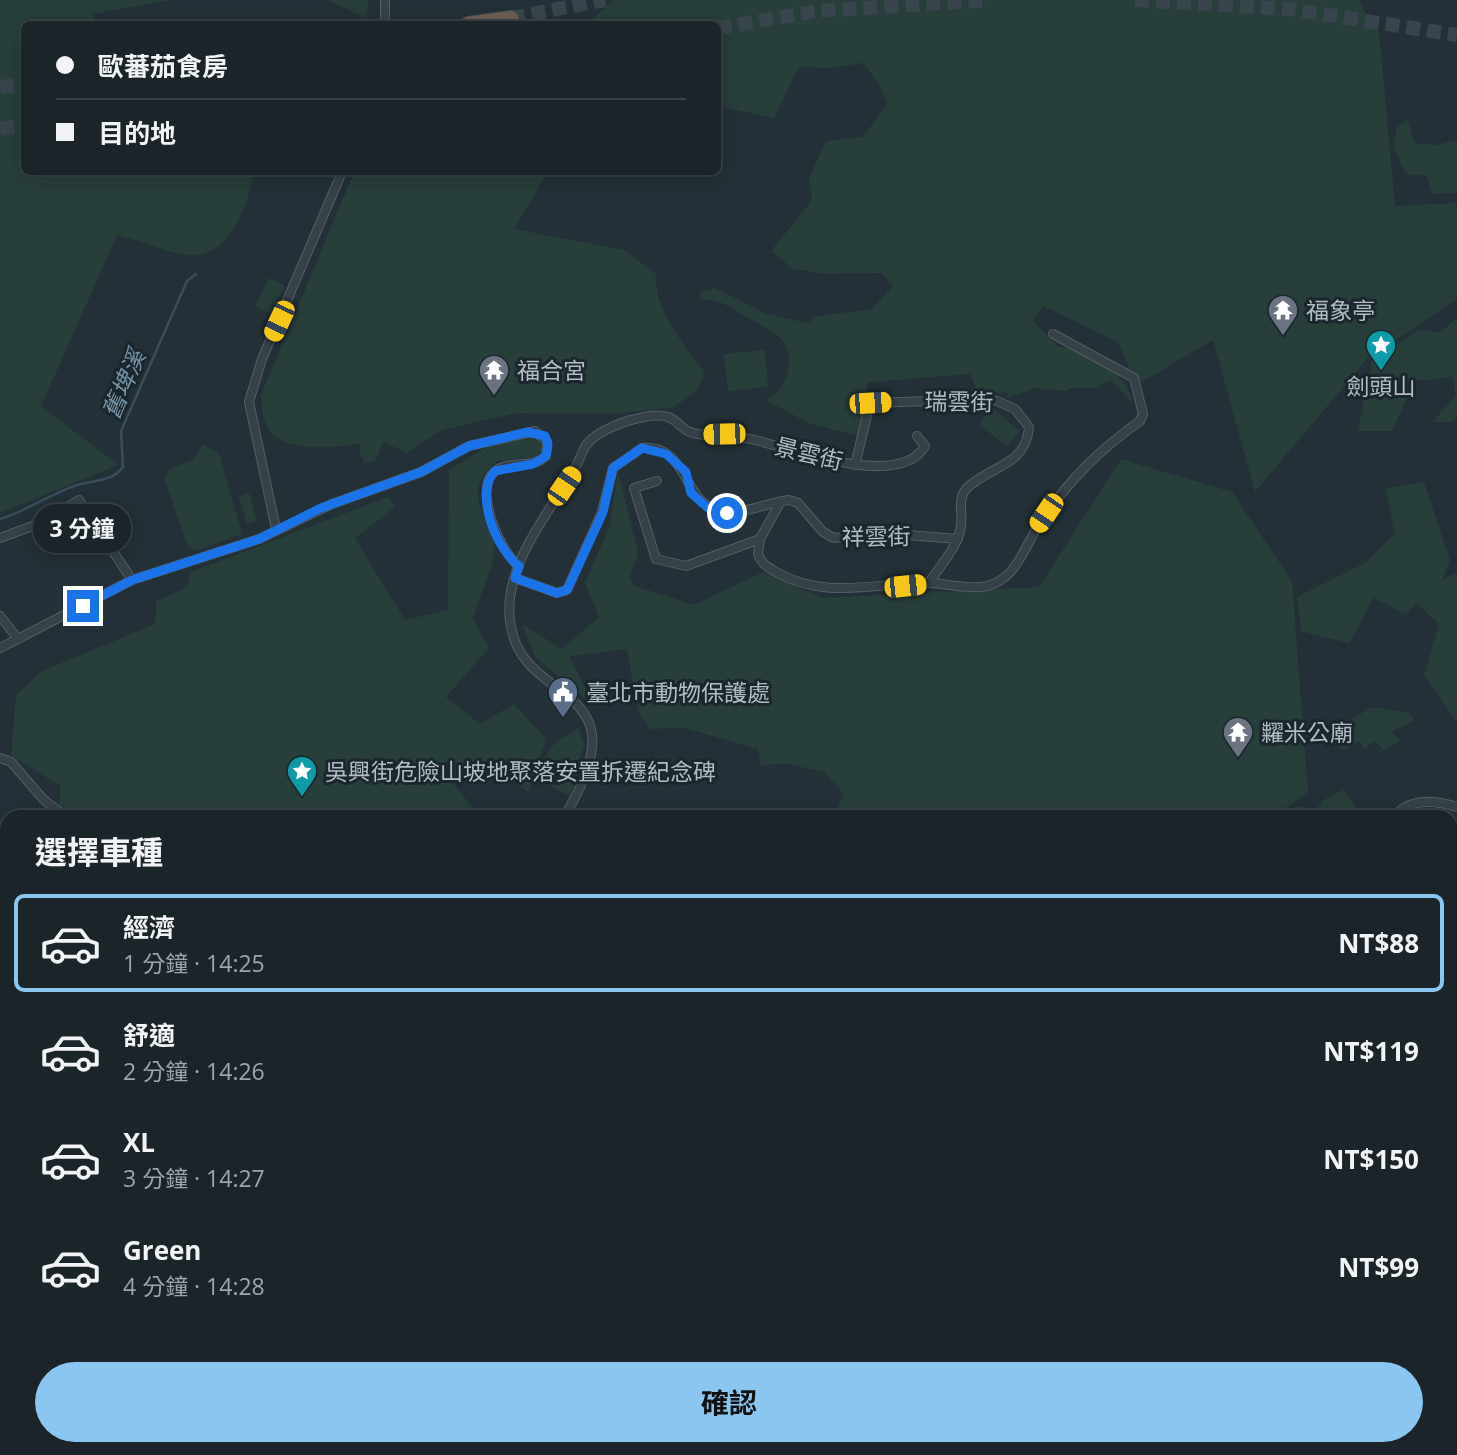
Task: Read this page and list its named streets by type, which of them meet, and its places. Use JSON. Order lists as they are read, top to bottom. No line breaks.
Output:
{"streets":{"street":["瑞雲街","景雲街","祥雲街"]},"crossings":[["瑞雲街","景雲街"],["瑞雲街","祥雲街"]],"water":["舊埤溪"],"places":{"temple":["福象亭","福合宮","糶米公廟"],"place":["劍頭山","吳興街危險山坡地聚落安置拆遷紀念碑"],"public building":["臺北市動物保護處"]},"page":{"banner":["歐蕃茄食房","目的地"],"bubble":"3 分鐘","heading":"選擇車種","list":[{"name":"經濟","note":"1 分鐘 · 14:25","value":"NT$88"},{"name":"舒適","note":"2 分鐘 · 14:26","value":"NT$119"},{"name":"XL","note":"3 分鐘 · 14:27","value":"NT$150"},{"name":"Green","note":"4 分鐘 · 14:28","value":"NT$99"}],"buttons":"確認"}}
